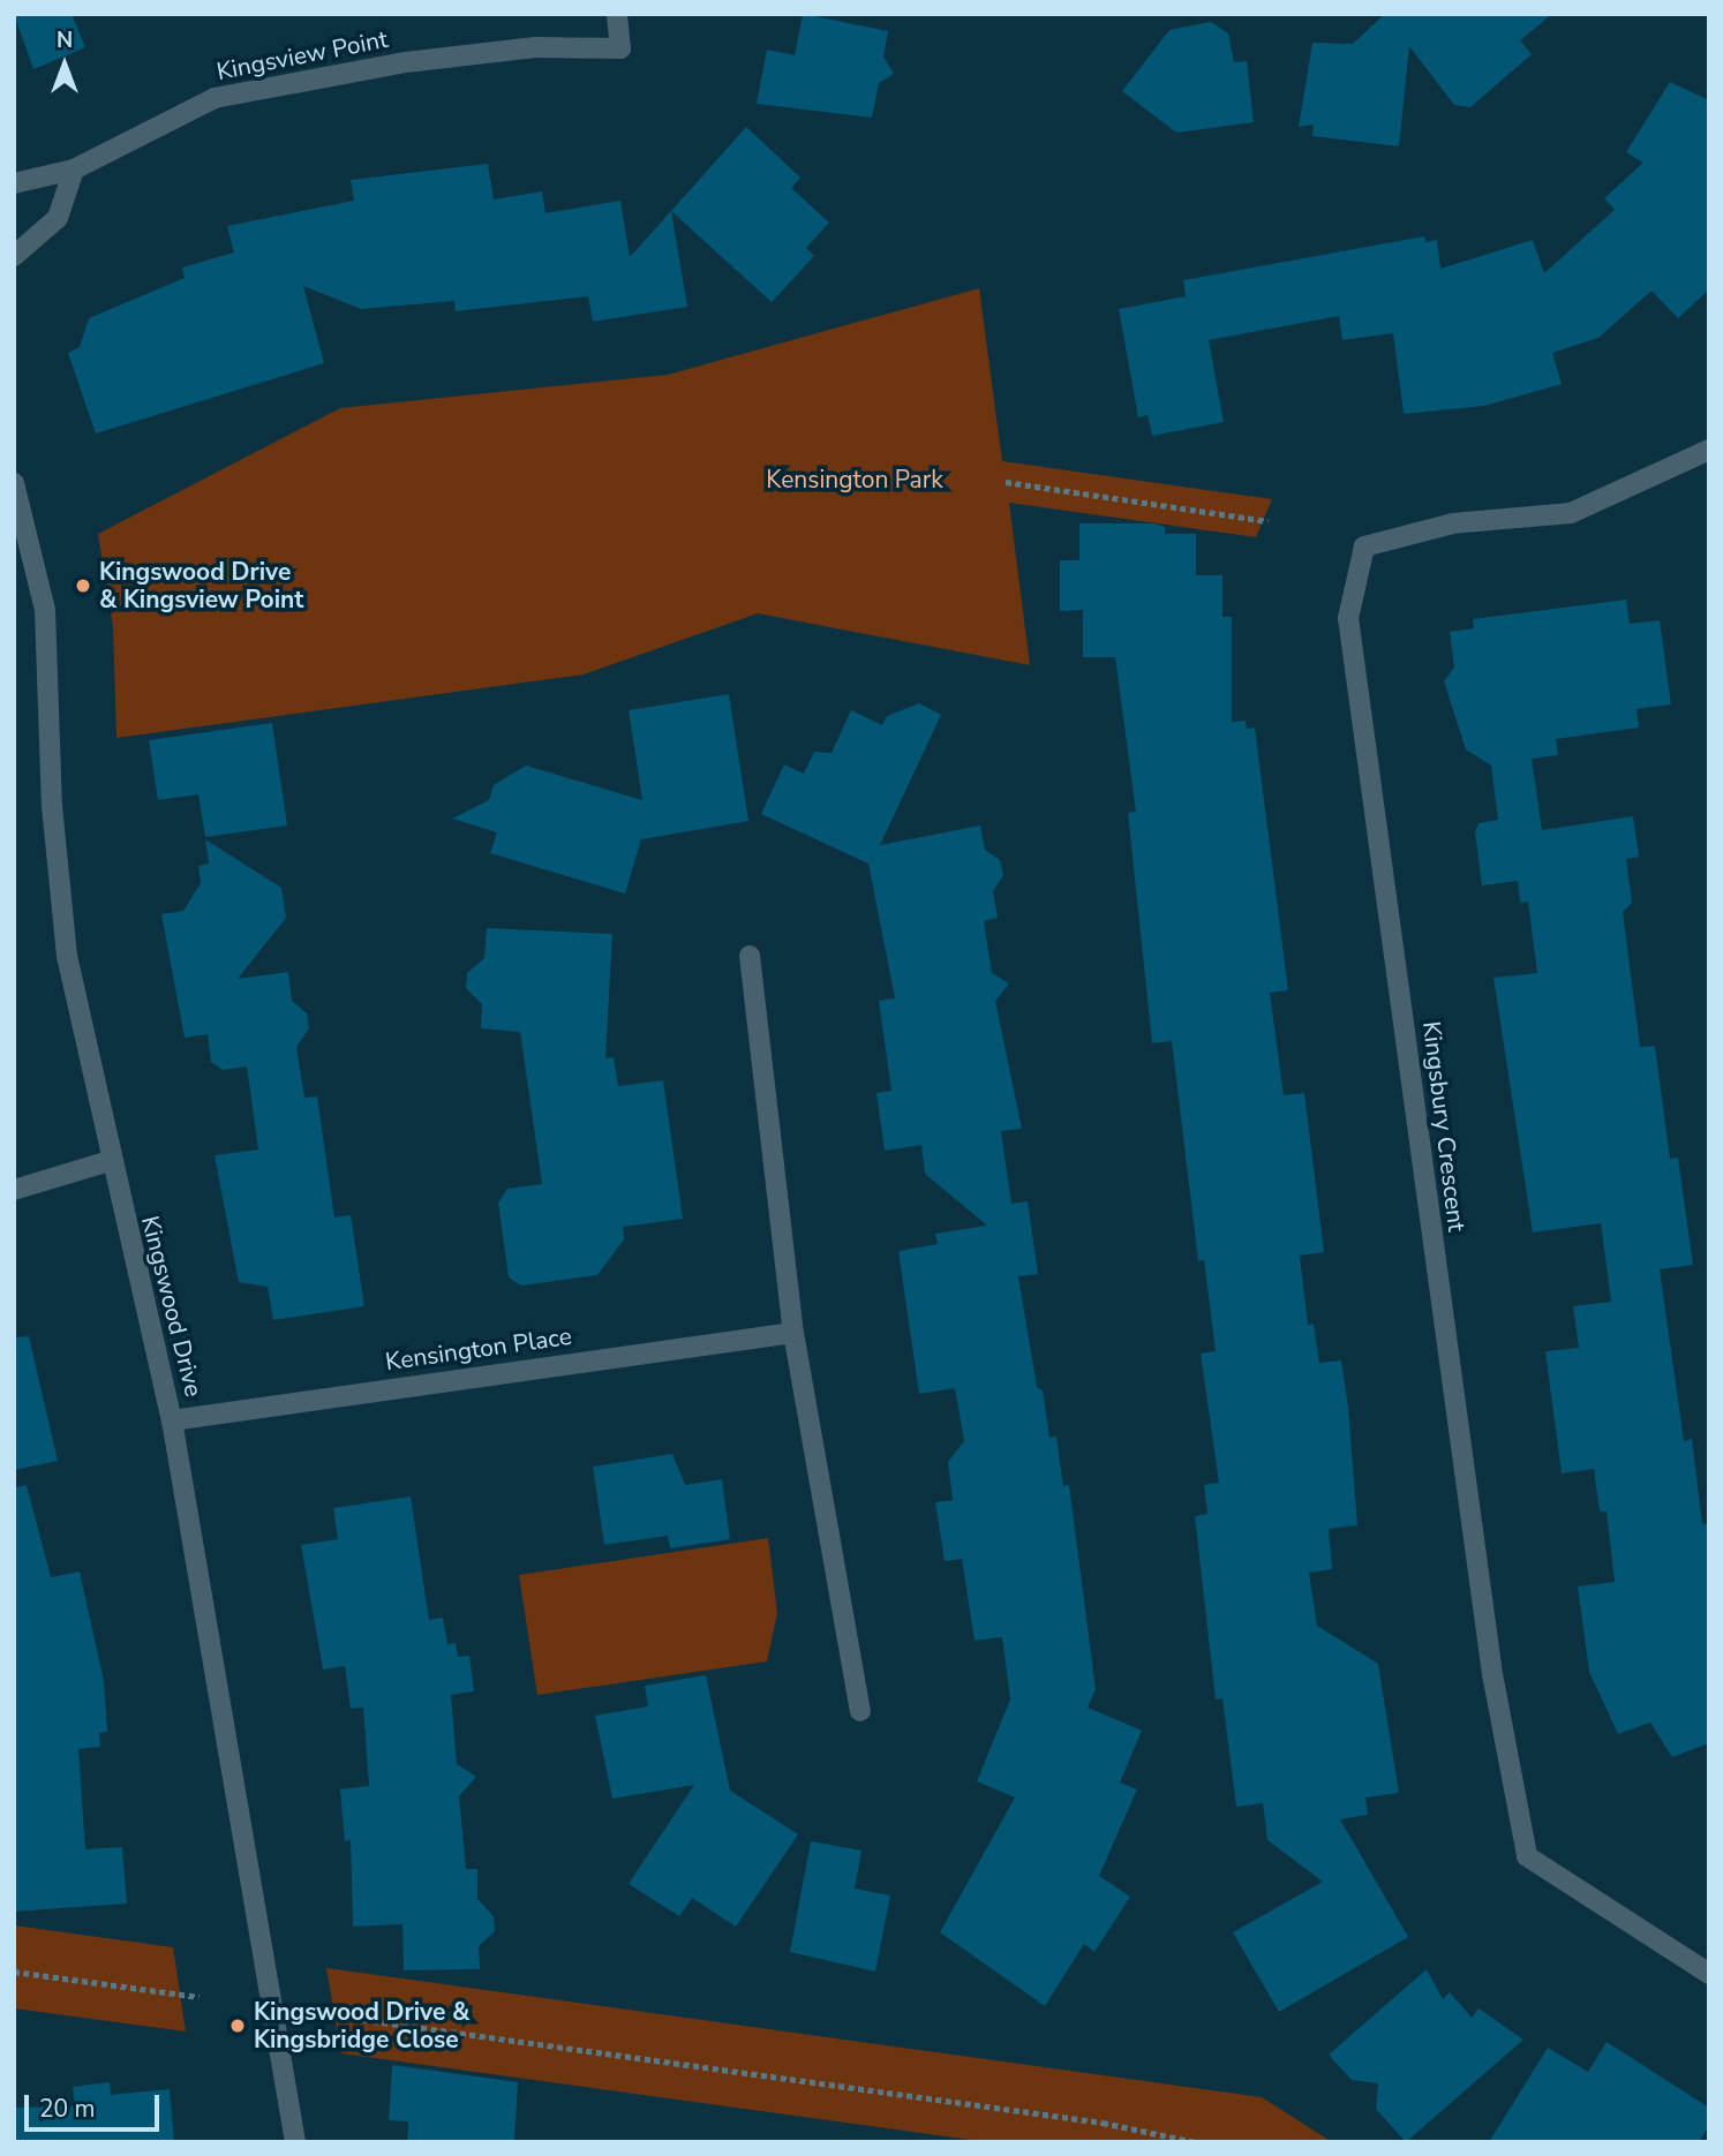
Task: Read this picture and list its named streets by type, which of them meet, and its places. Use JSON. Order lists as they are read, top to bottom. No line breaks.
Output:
{"streets":{"street":["Kingsview Point","Kingsbury Crescent","Kingswood Drive","Kensington Place"]},"crossings":[["Kingswood Drive","Kensington Place"]],"parks":["Kensington Park"],"places":["Kingswood Drive & Kingsview Point","Kingswood Drive & Kingsbridge Close"],"scale_bar":"20 m","north":"top"}
